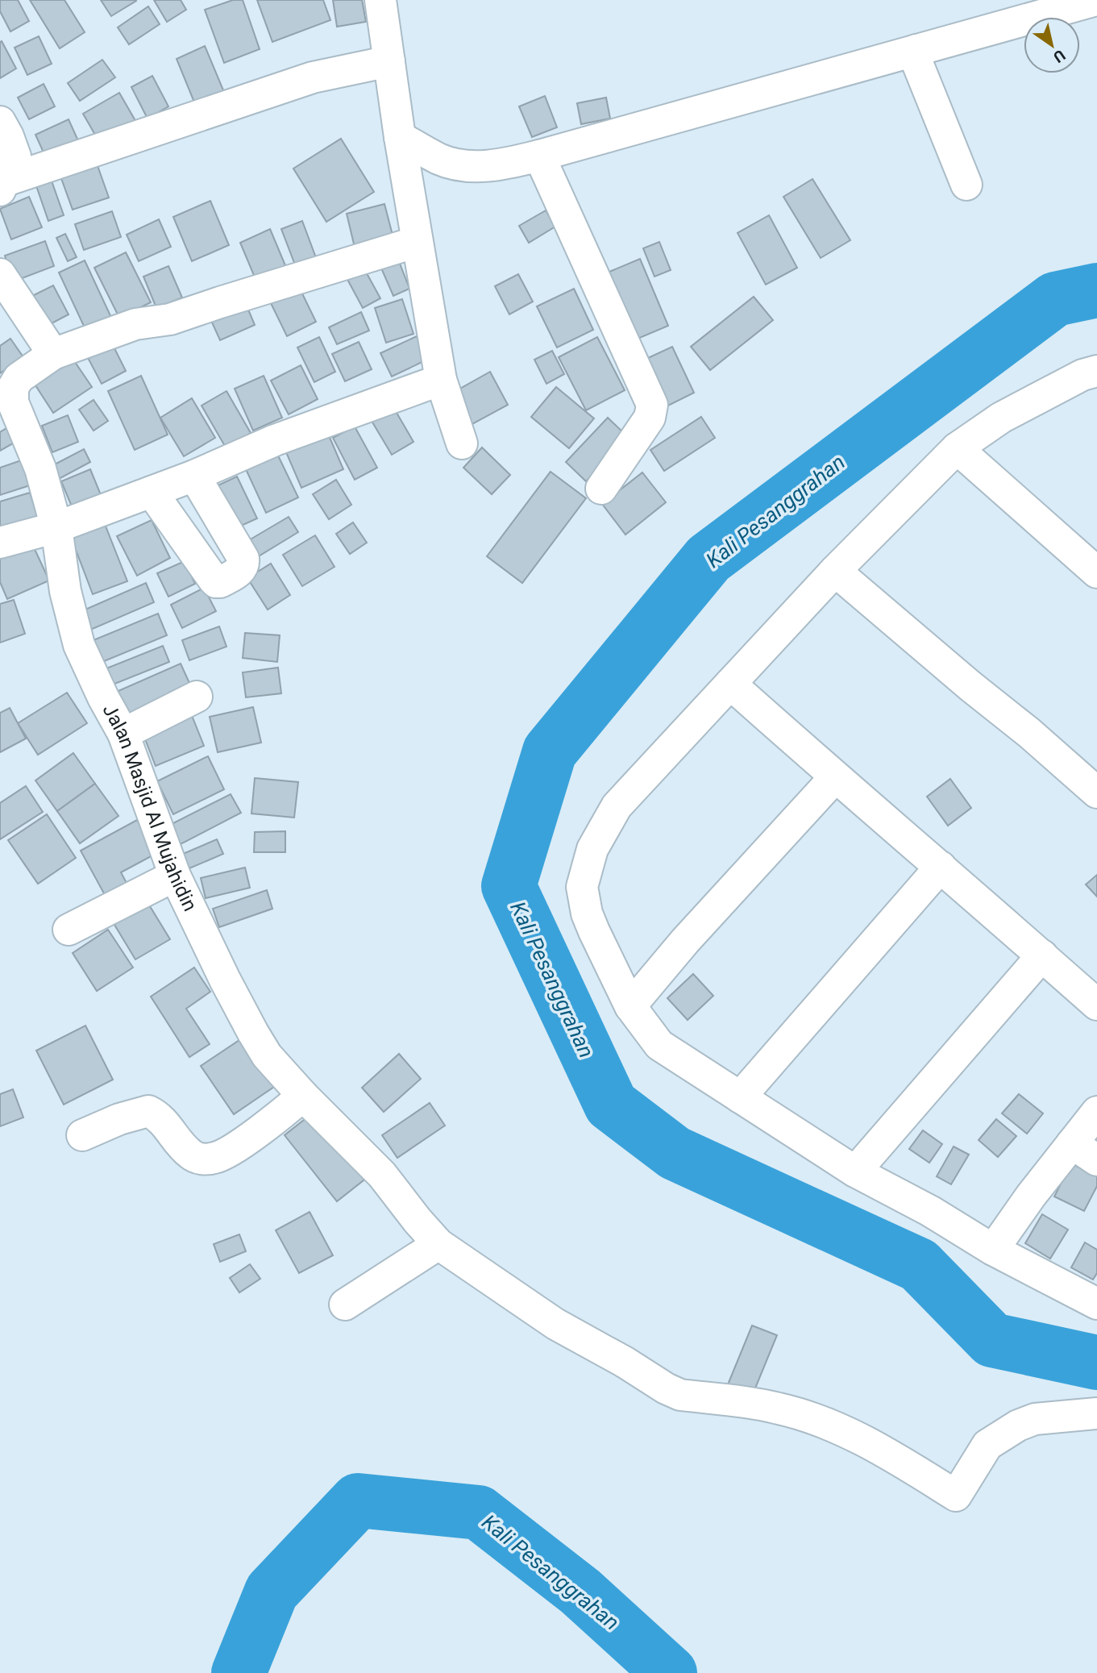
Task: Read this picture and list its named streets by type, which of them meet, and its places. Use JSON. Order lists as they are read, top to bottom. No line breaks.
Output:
{"streets":{"street":["Jalan Masjid Al Mujahidin"]},"water":["Kali Pesanggrahan"],"north":"bottom right"}
